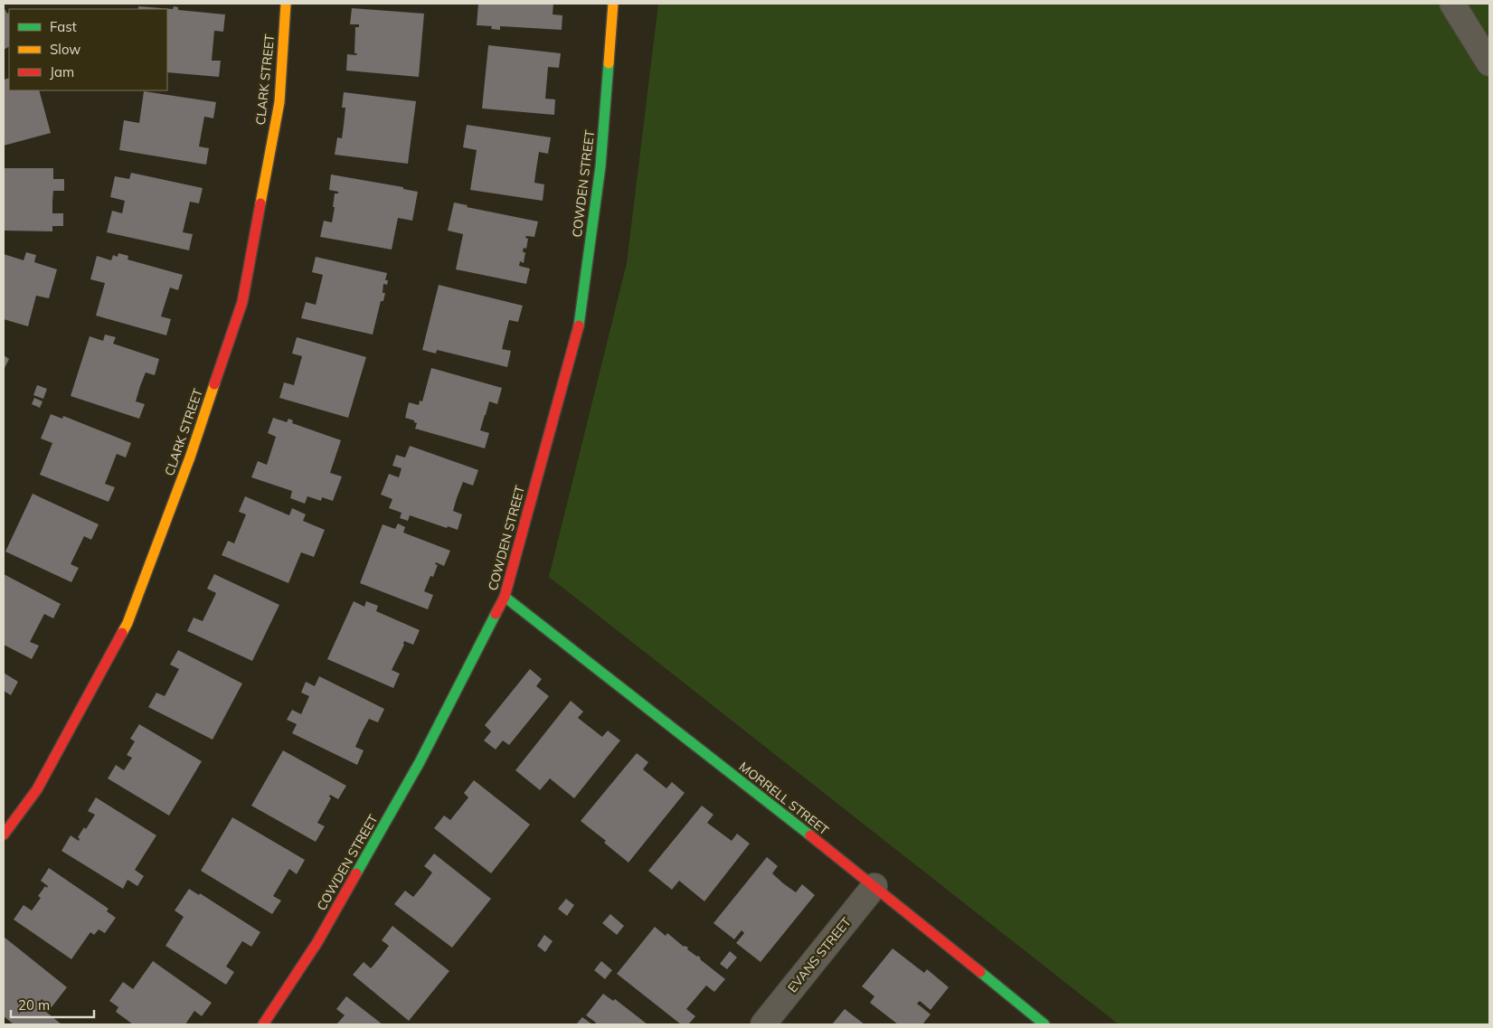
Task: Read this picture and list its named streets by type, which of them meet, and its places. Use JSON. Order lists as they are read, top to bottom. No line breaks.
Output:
{"streets":{"street":["CLARK STREET","COWDEN STREET","MORRELL STREET","EVANS STREET"]},"crossings":[["COWDEN STREET","MORRELL STREET"],["MORRELL STREET","EVANS STREET"]],"legend":["Fast","Slow","Jam"],"scale_bar":"20 m"}
